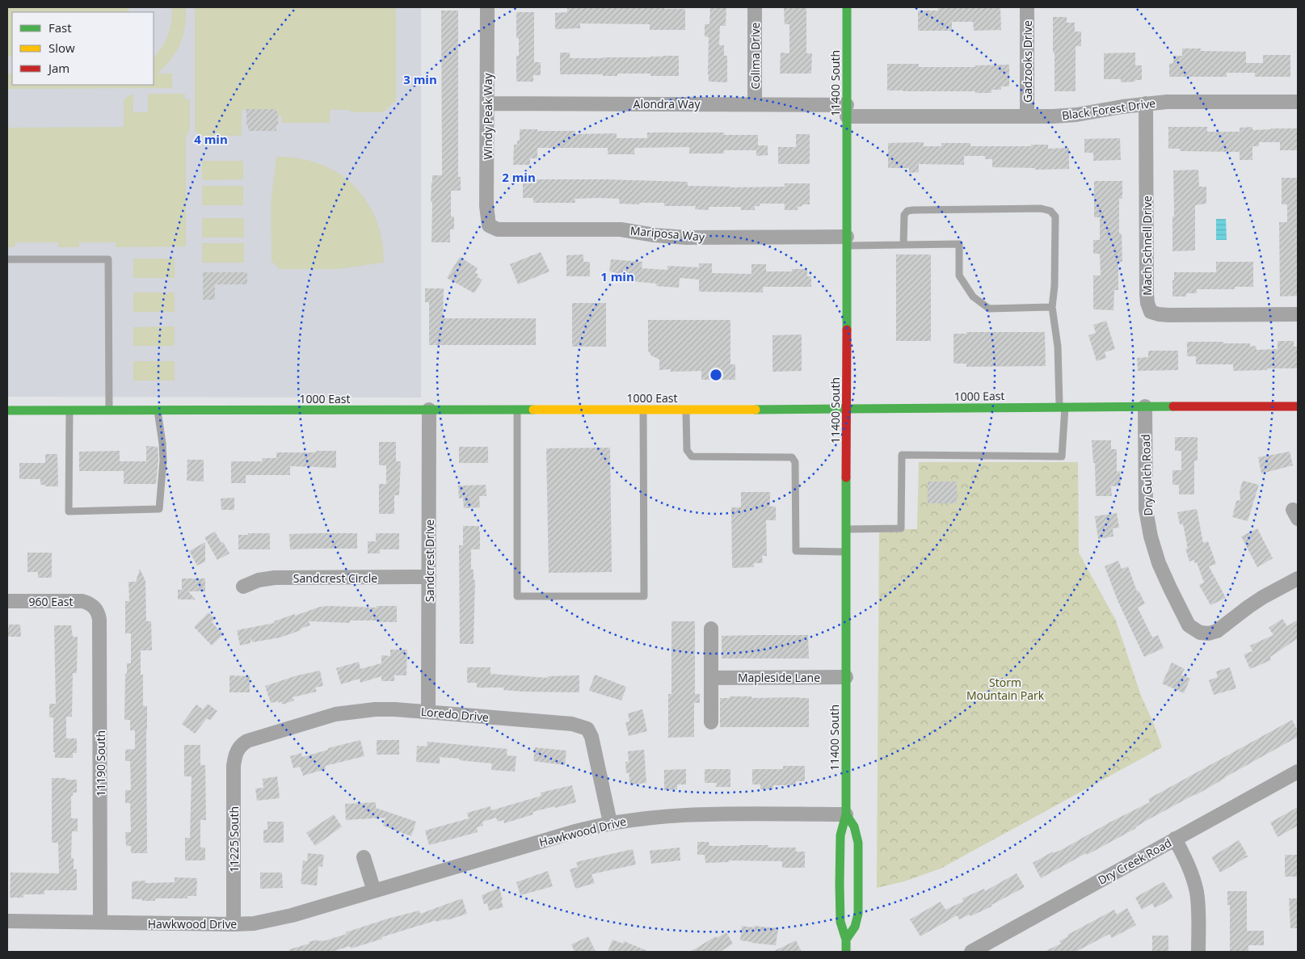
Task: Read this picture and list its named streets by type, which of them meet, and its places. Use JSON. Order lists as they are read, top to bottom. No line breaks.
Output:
{"streets":{"street":["Colima Drive","Gadzooks Drive","11400 South","Alondra Way","Black Forest Drive","Windy Peak Way","Mariposa Way","Mach Schnell Drive","1000 East","Dry Gulch Road","Sandcrest Drive","Sandcrest Circle","960 East","Mapleside Lane","Loredo Drive","11190 South","Hawkwood Drive","11225 South","Dry Creek Road"]},"crossings":[["Colima Drive","Alondra Way"],["Gadzooks Drive","Black Forest Drive"],["11400 South","Alondra Way"],["11400 South","Black Forest Drive"],["11400 South","Mariposa Way"],["11400 South","1000 East"],["11400 South","Mapleside Lane"],["11400 South","Hawkwood Drive"],["Alondra Way","Black Forest Drive"],["Alondra Way","Windy Peak Way"],["Black Forest Drive","Mach Schnell Drive"],["Windy Peak Way","Mariposa Way"],["1000 East","Dry Gulch Road"],["1000 East","Sandcrest Drive"],["Sandcrest Drive","Sandcrest Circle"],["Sandcrest Drive","Loredo Drive"],["960 East","11190 South"],["Loredo Drive","Hawkwood Drive"],["Loredo Drive","11225 South"],["11190 South","Hawkwood Drive"],["Hawkwood Drive","11225 South"]],"parks":["Storm Mountain Park"],"legend":["Fast","Slow","Jam"],"rings":["3 min","4 min","2 min","1 min"]}
